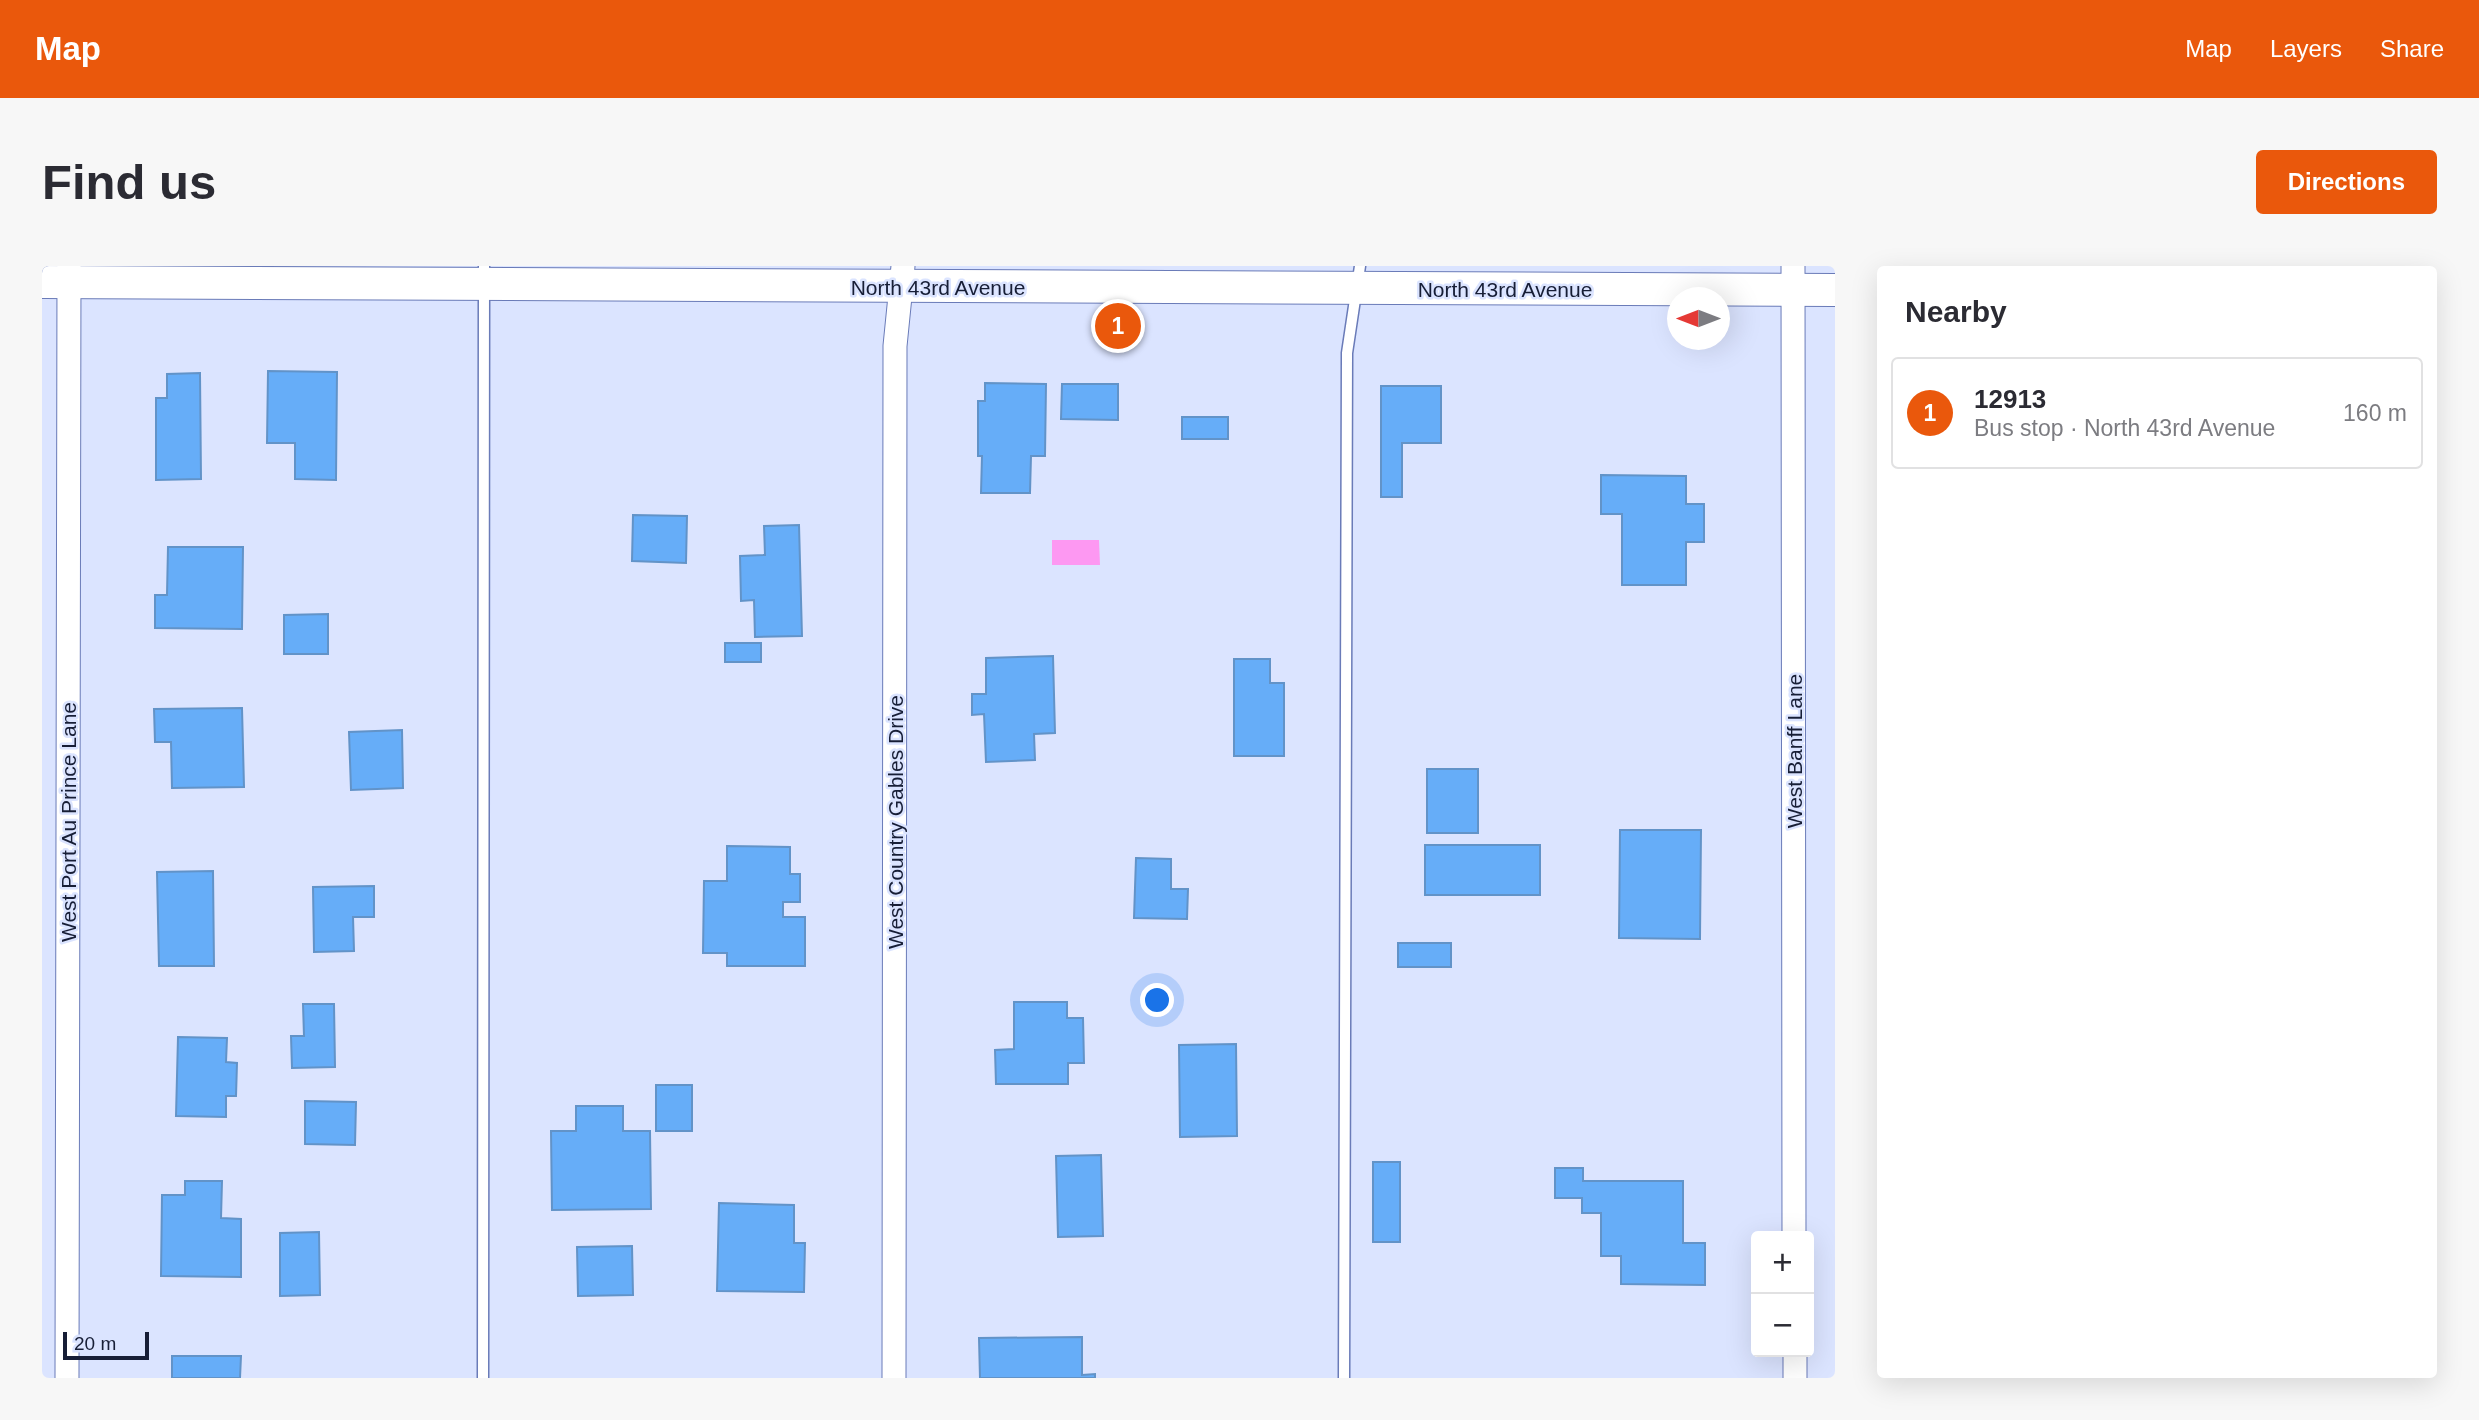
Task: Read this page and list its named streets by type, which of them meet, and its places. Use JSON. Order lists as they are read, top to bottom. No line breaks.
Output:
{"streets":{"main road":["North 43rd Avenue"],"street":["West Banff Lane","West Port Au Prince Lane","West Country Gables Drive"]},"crossings":[["North 43rd Avenue","West Banff Lane"],["North 43rd Avenue","West Port Au Prince Lane"],["North 43rd Avenue","West Country Gables Drive"]],"scale_bar":"20 m","north":"left","page":{"header":"Map","nav":["Map","Layers","Share"],"buttons":"Directions","title":"Find us","heading":"Nearby","pins":"1","list":[{"mark":"1","name":"12913","note":"Bus stop · North 43rd Avenue","value":"160 m"}],"map_buttons":["+","−"],"scale":"20 m"}}
